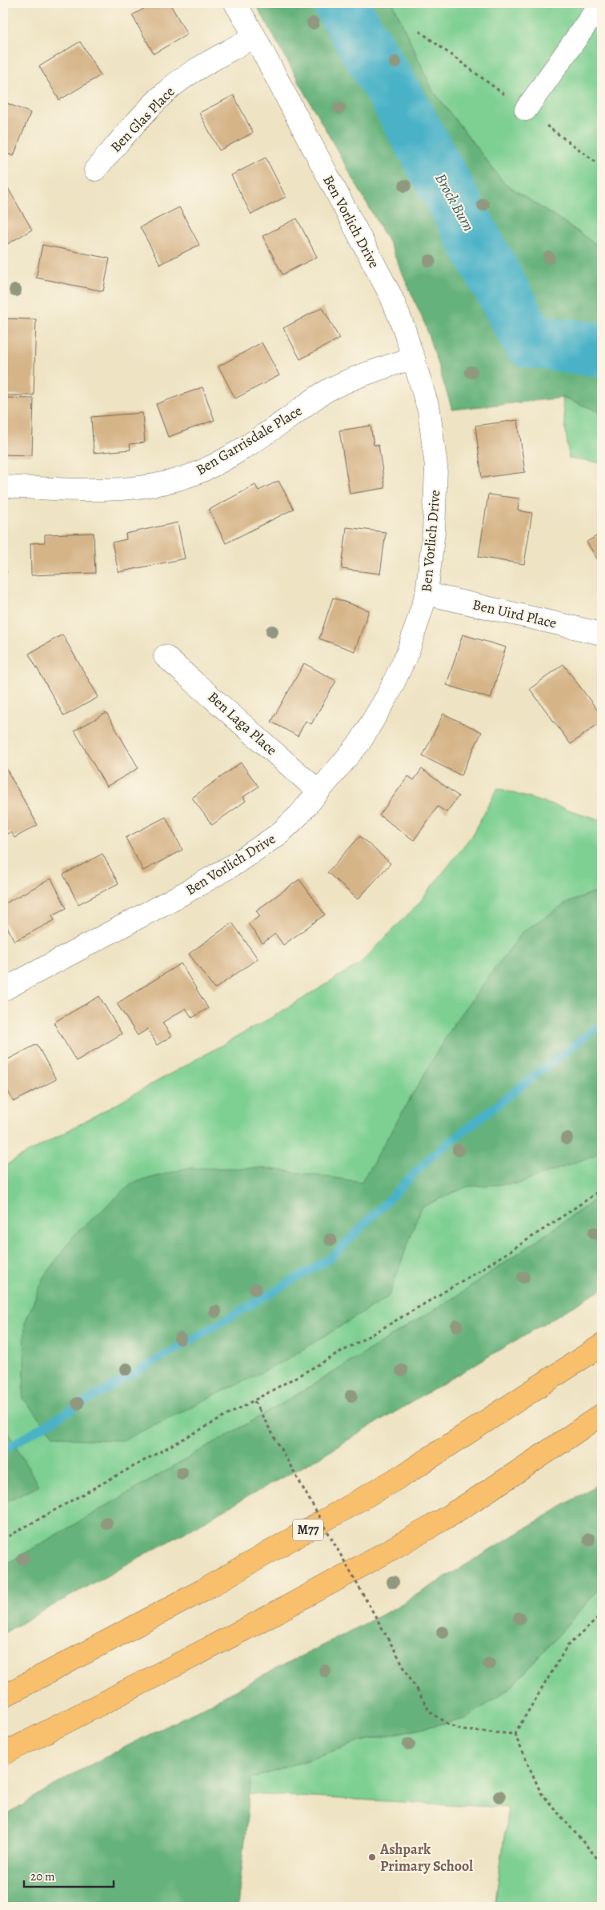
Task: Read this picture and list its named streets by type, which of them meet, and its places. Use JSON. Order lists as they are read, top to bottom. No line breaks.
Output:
{"streets":{"highway":["M77"],"street":["Ben Glas Place","Ben Vorlich Drive","Ben Garrisdale Place","Ben Uird Place","Ben Laga Place"]},"crossings":[["Ben Glas Place","Ben Vorlich Drive"],["Ben Vorlich Drive","Ben Garrisdale Place"],["Ben Vorlich Drive","Ben Uird Place"],["Ben Vorlich Drive","Ben Laga Place"]],"water":["Brock Burn"],"places":["Ashpark Primary School"],"scale_bar":"20 m"}
